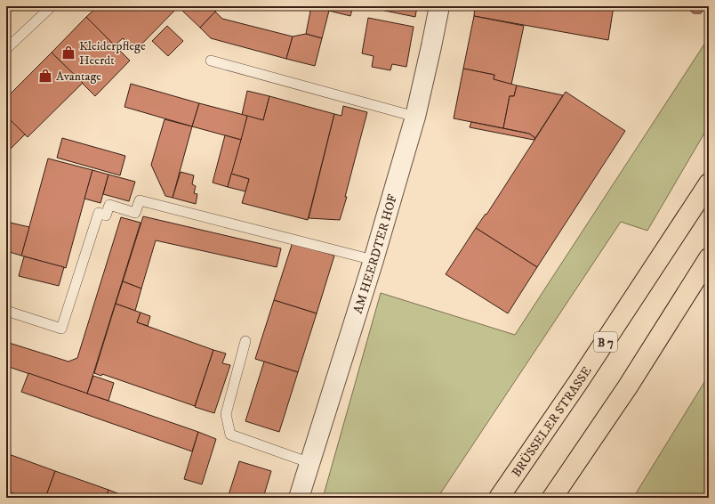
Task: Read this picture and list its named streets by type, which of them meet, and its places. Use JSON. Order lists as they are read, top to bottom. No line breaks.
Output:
{"streets":{"highway":["B 7","BRÜSSELER STRASSE"],"street":["AM HEERDTER HOF"]},"places":{"shop":["Kleiderpflege Heerdt","Avantage"]}}
